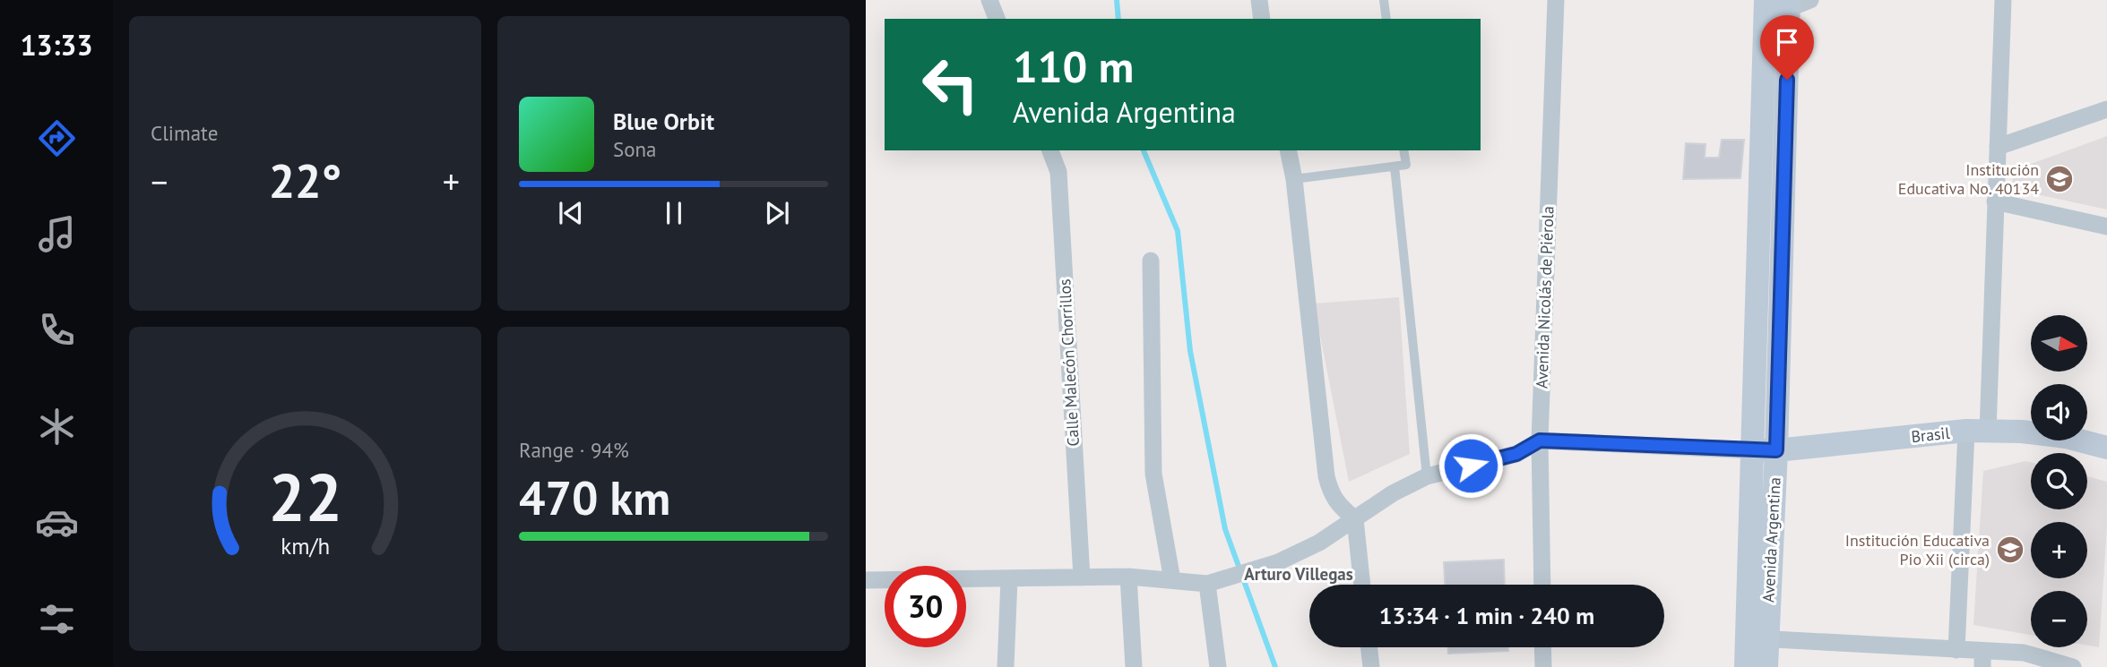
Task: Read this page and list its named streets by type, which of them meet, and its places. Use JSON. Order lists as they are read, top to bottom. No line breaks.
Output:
{"streets":{"street":["Avenida Nicolás de Piérola","Calle Malecón Chorrillos","Brasil","Avenida Argentina"]},"crossings":[["Brasil","Avenida Argentina"]],"districts":["Arturo Villegas"],"places":{"school or university":["Institución Educativa No. 40134","Institución Educativa Pio Xii (circa)"]},"north":"right","page":{"tabs":"13:33","tile":["Climate",["Range · 94%","470 km"]],"turn":["110 m","Avenida Argentina"],"song":["Blue Orbit","Sona"],"heat":["−","22°","+"],"map_buttons":["+","−"],"limit":"30","trip":"13:34 · 1 min · 240 m","gauge":["22","km/h"]}}
